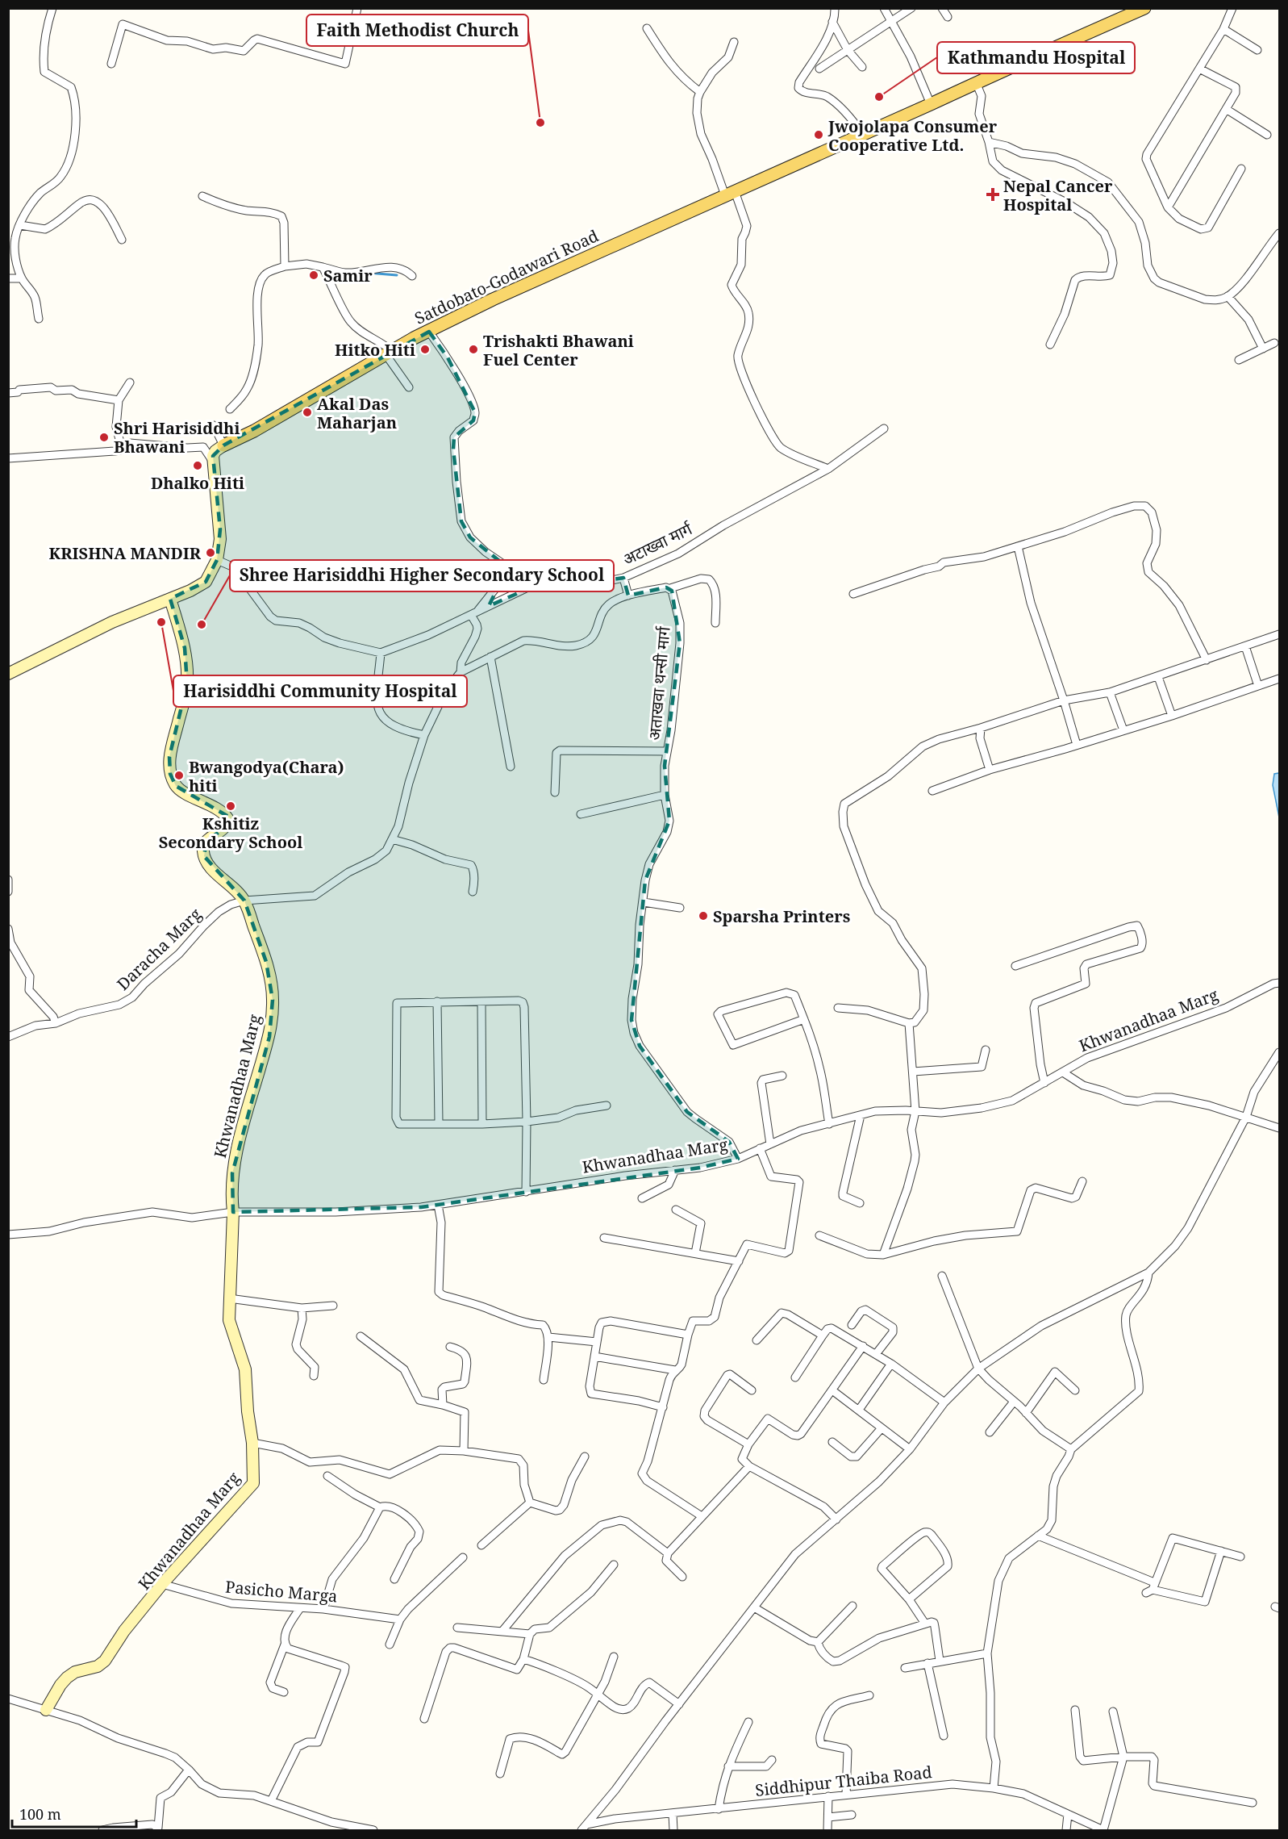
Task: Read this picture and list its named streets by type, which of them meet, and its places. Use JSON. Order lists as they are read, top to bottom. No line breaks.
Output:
{"streets":{"main road":["Satdobato-Godawari Road"],"street":["अटाख्वा मार्ग","अताखवा थन्सी मार्ग","Daracha Marg","Khwanadhaa Marg","Pasicho Marga","Siddhipur Thaiba Road"]},"crossings":[["अताखवा थन्सी मार्ग","Khwanadhaa Marg"],["Daracha Marg","Khwanadhaa Marg"],["Khwanadhaa Marg","Pasicho Marga"]],"places":{"other":["Kathmandu Hospital","Faith Methodist Church","Jwojolapa Consumer Cooperative Ltd.","Samir","Hitko Hiti","Trishakti Bhawani Fuel Center","Akal Das Maharjan","Shri Harisiddhi Bhawani","Dhalko Hiti","KRISHNA MANDIR","Harisiddhi Community Hospital","Shree Harisiddhi Higher Secondary School","Bwangodya(Chara) hiti","Kshitiz Secondary School","Sparsha Printers"],"health":["Nepal Cancer Hospital"]},"scale_bar":"100 m"}
